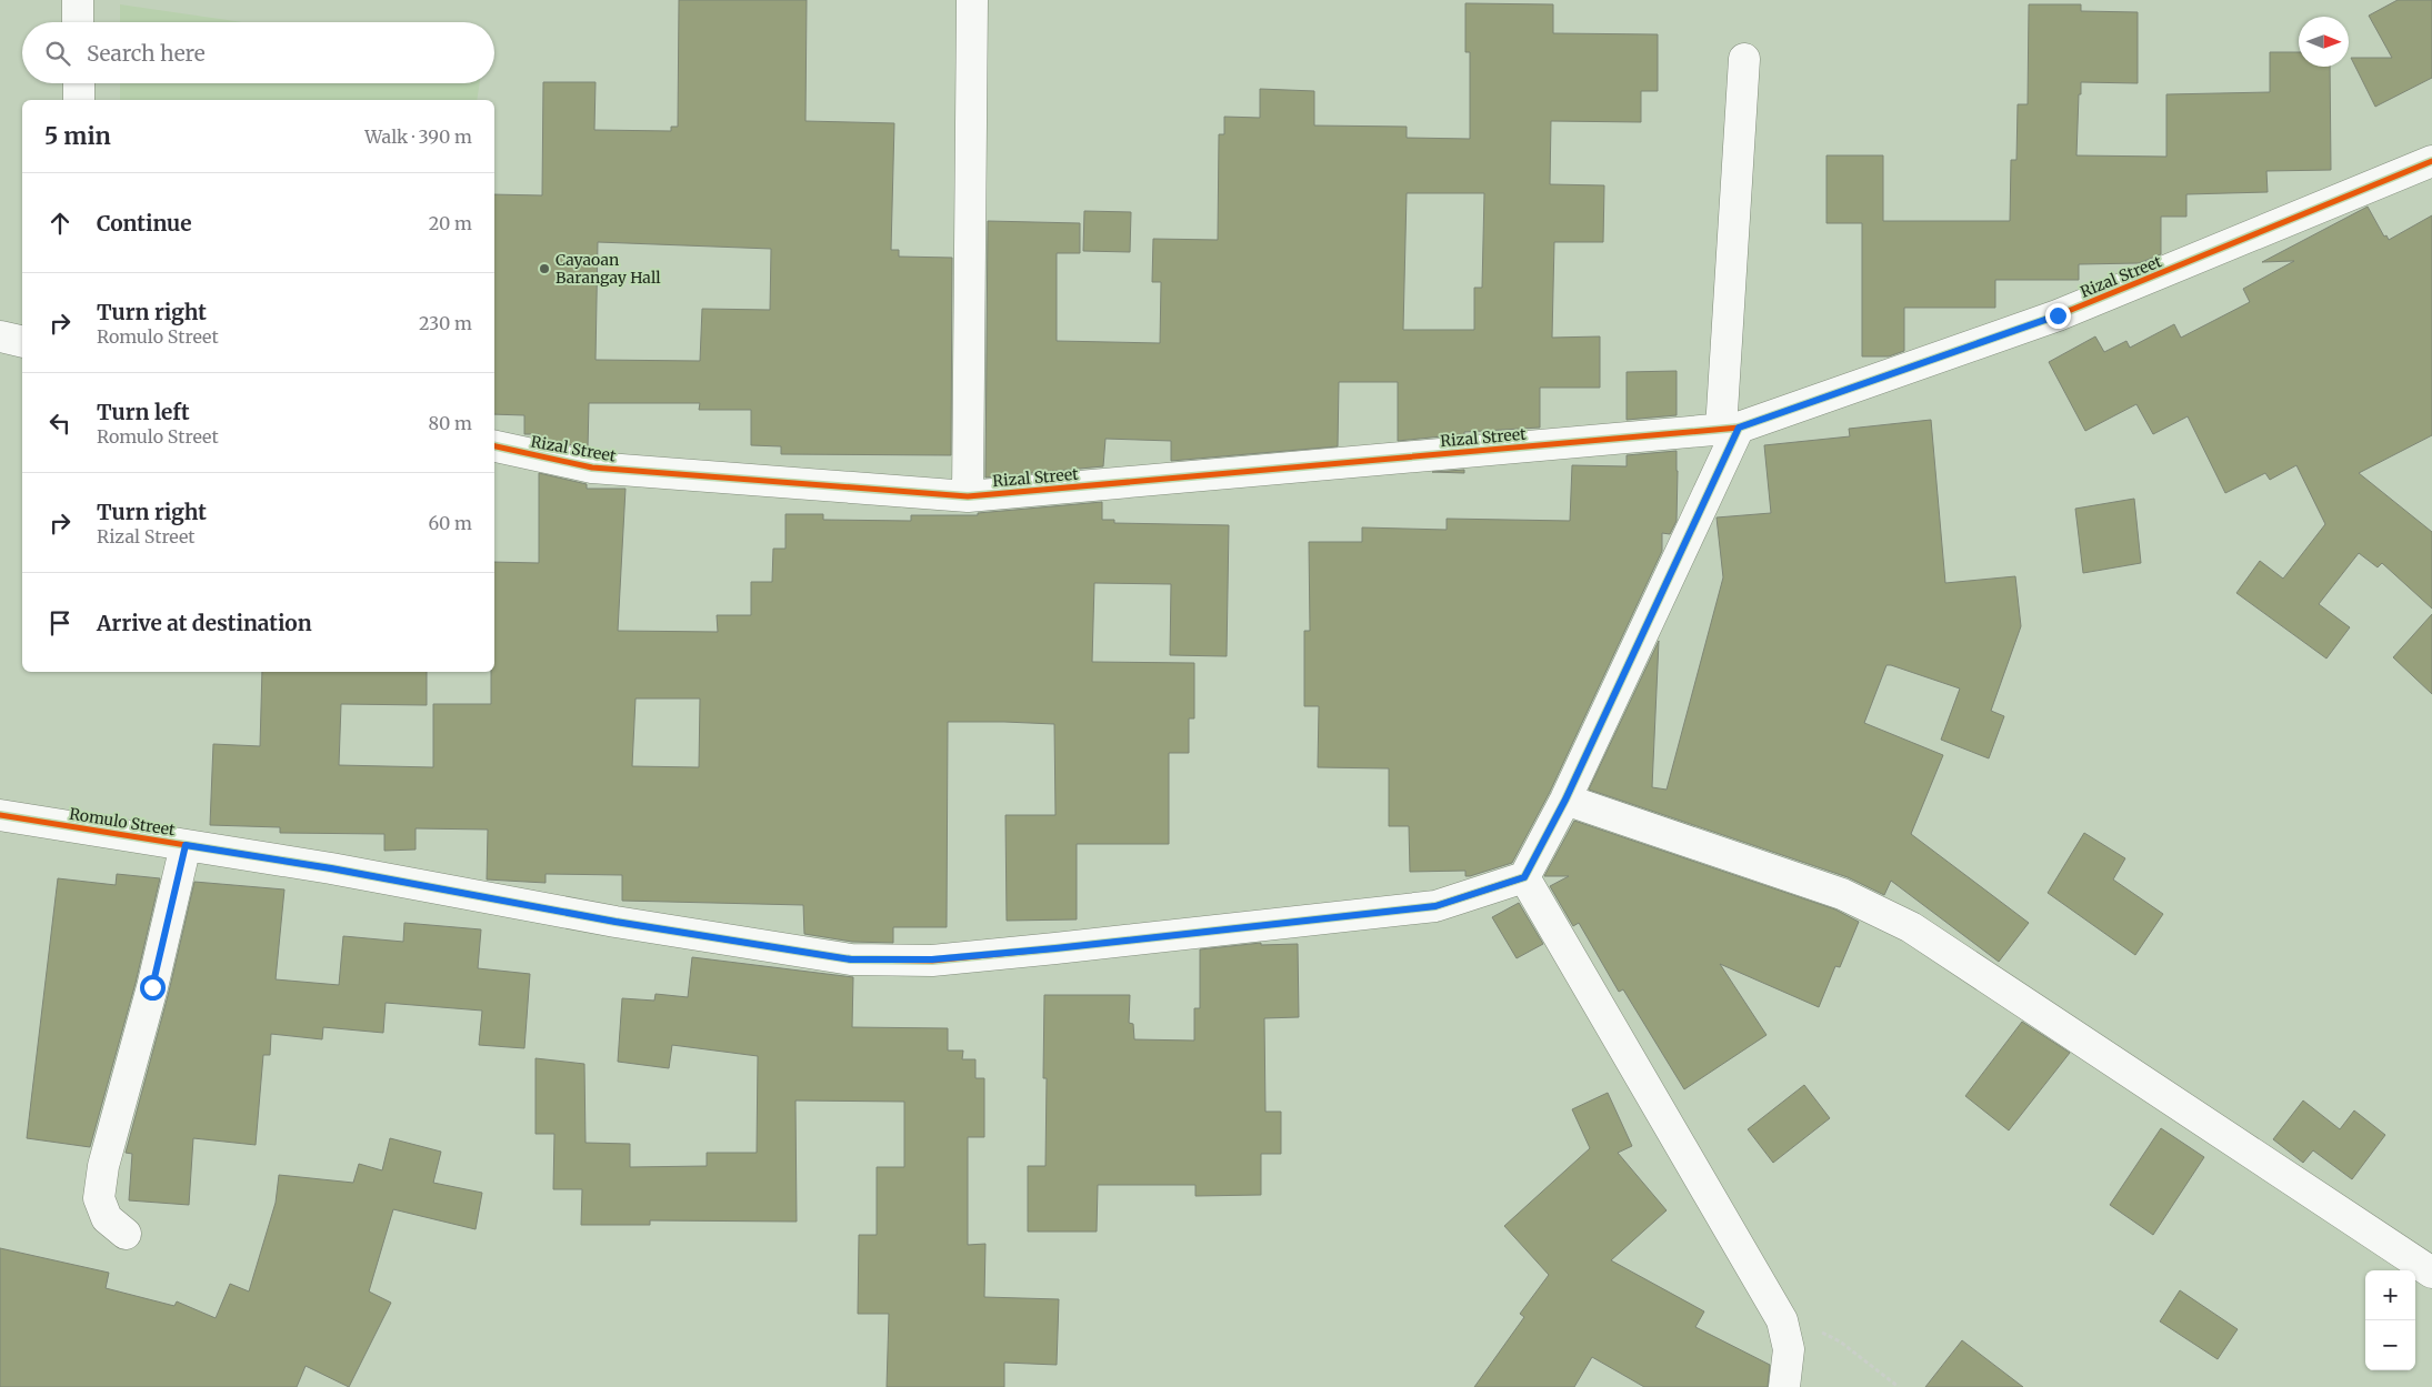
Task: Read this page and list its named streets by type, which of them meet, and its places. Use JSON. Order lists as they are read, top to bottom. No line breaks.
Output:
{"streets":{"street":["Rizal Street","Romulo Street"]},"places":["Cayaoan Barangay Hall"],"north":"right","page":{"search":"Search here","heading":["5 min","Walk · 390 m"],"list":[["Continue","20 m"],["Turn right","Romulo Street","230 m"],["Turn left","Romulo Street","80 m"],["Turn right","Rizal Street","60 m"],"Arrive at destination"],"map_buttons":["+","−"]}}
